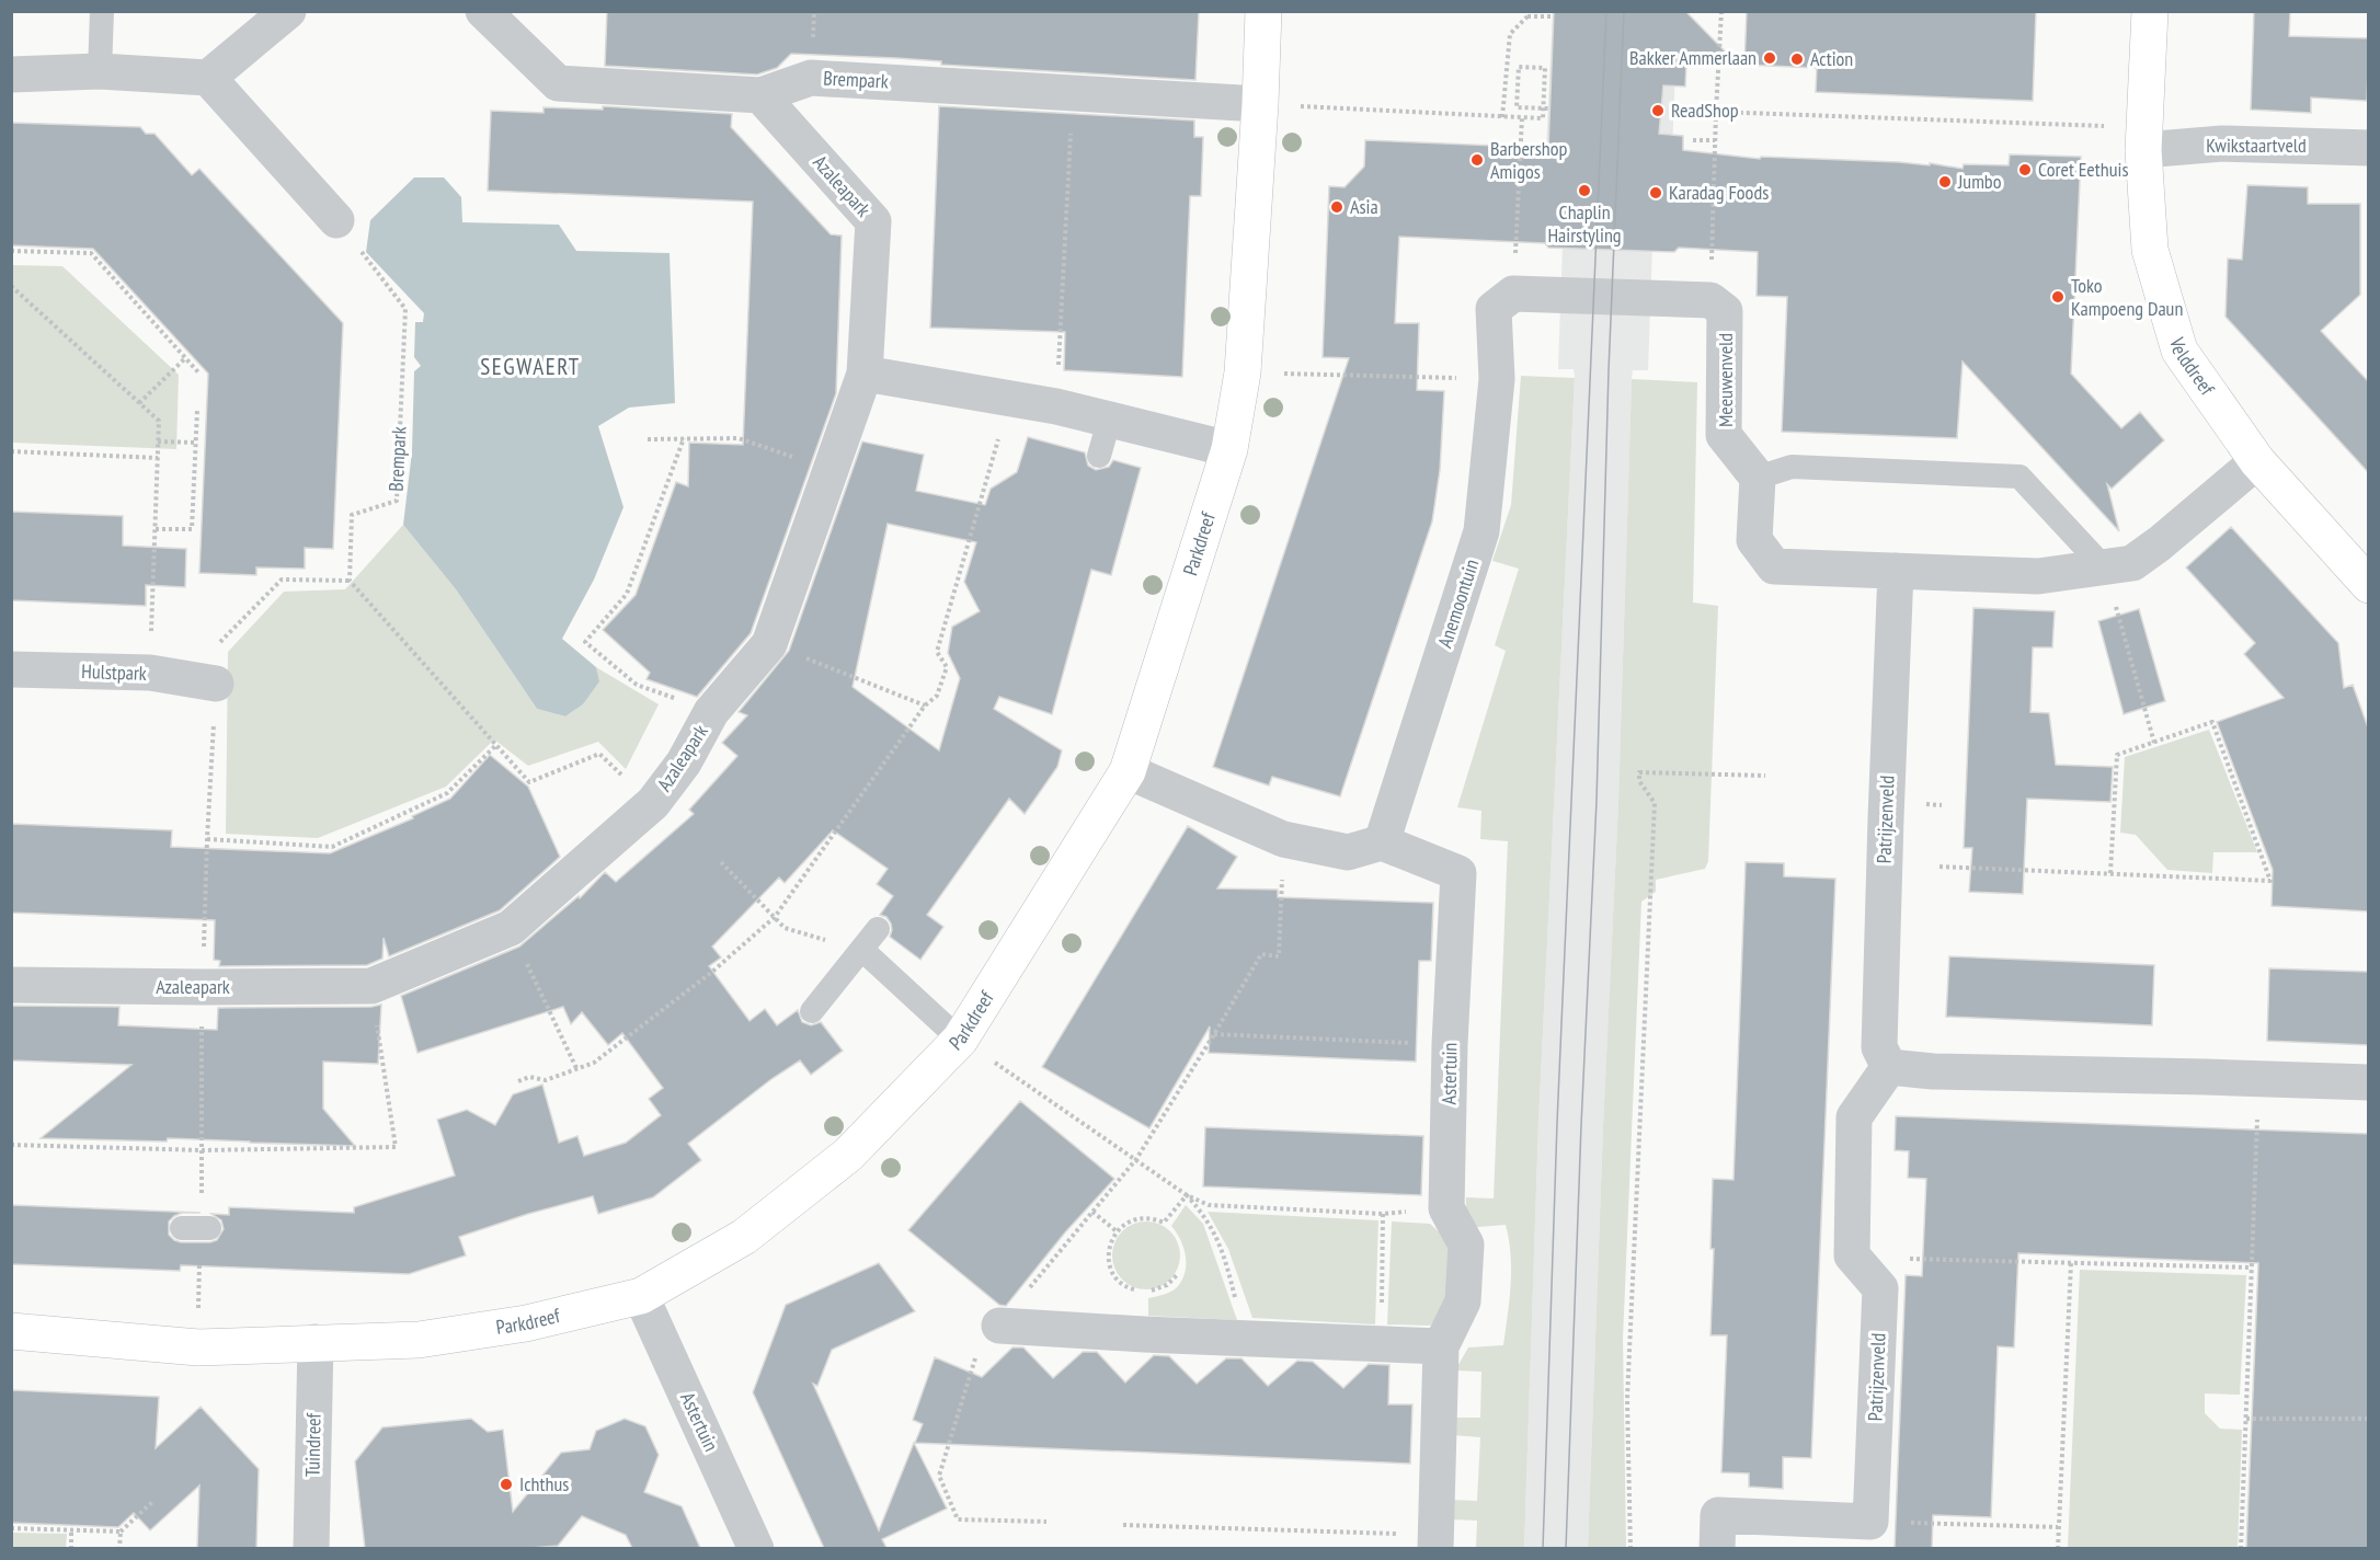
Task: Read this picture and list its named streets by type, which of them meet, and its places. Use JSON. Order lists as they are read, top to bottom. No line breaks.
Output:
{"streets":{"street":["Brempark","Kwikstaartveld","Azaleapark","Velddreef","Meeuwenveld","Parkdreef","Anemoontuin","Hulstpark","Patrijzenveld","Astertuin","Tuindreef"]},"crossings":[["Brempark","Azaleapark"],["Brempark","Parkdreef"],["Kwikstaartveld","Velddreef"],["Parkdreef","Astertuin"],["Parkdreef","Tuindreef"],["Anemoontuin","Astertuin"]],"districts":["SEGWAERT"],"places":["Bakker Ammerlaan","Action","ReadShop","Barbershop Amigos","Coret Eethuis","Jumbo","Chaplin Hairstyling","Karadag Foods","Asia","Toko Kampoeng Daun","Ichthus"]}
